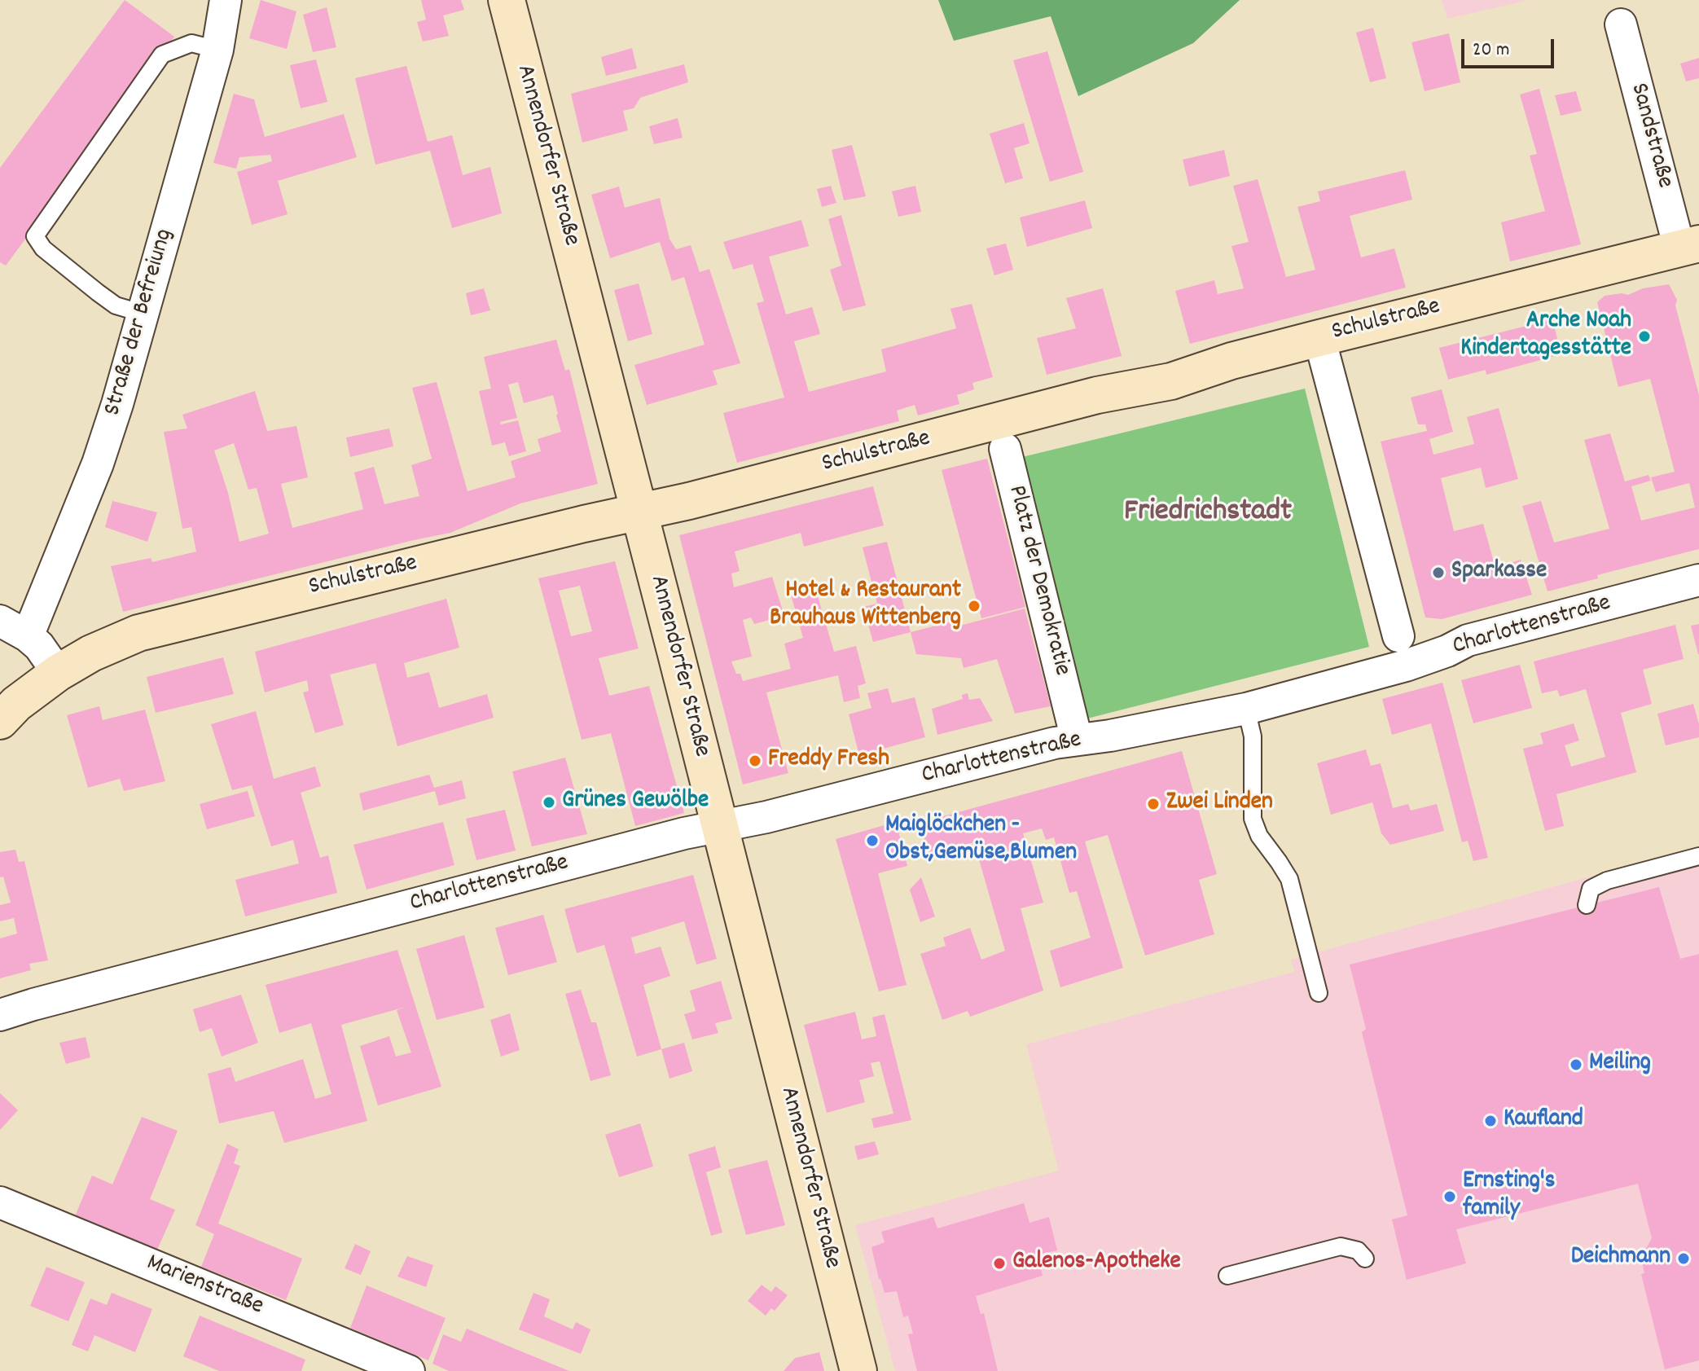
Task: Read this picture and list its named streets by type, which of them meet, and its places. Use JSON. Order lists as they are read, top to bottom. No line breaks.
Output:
{"streets":{"street":["Sandstraße","Annendorfer Straße","Schulstraße","Straße der Befreiung","Platz der Demokratie","Charlottenstraße","Marienstraße"]},"crossings":[["Sandstraße","Schulstraße"],["Annendorfer Straße","Schulstraße"],["Annendorfer Straße","Charlottenstraße"],["Schulstraße","Platz der Demokratie"],["Platz der Demokratie","Charlottenstraße"]],"districts":["Friedrichstadt"],"places":["Arche Noah Kindertagesstätte","Sparkasse","Hotel & Restaurant Brauhaus Wittenberg","Freddy Fresh","Grünes Gewölbe","Zwei Linden","Maiglöckchen - Obst,Gemüse,Blumen","Meiling","Kaufland","Ernsting's family","Deichmann","Galenos-Apotheke"],"scale_bar":"20 m"}
